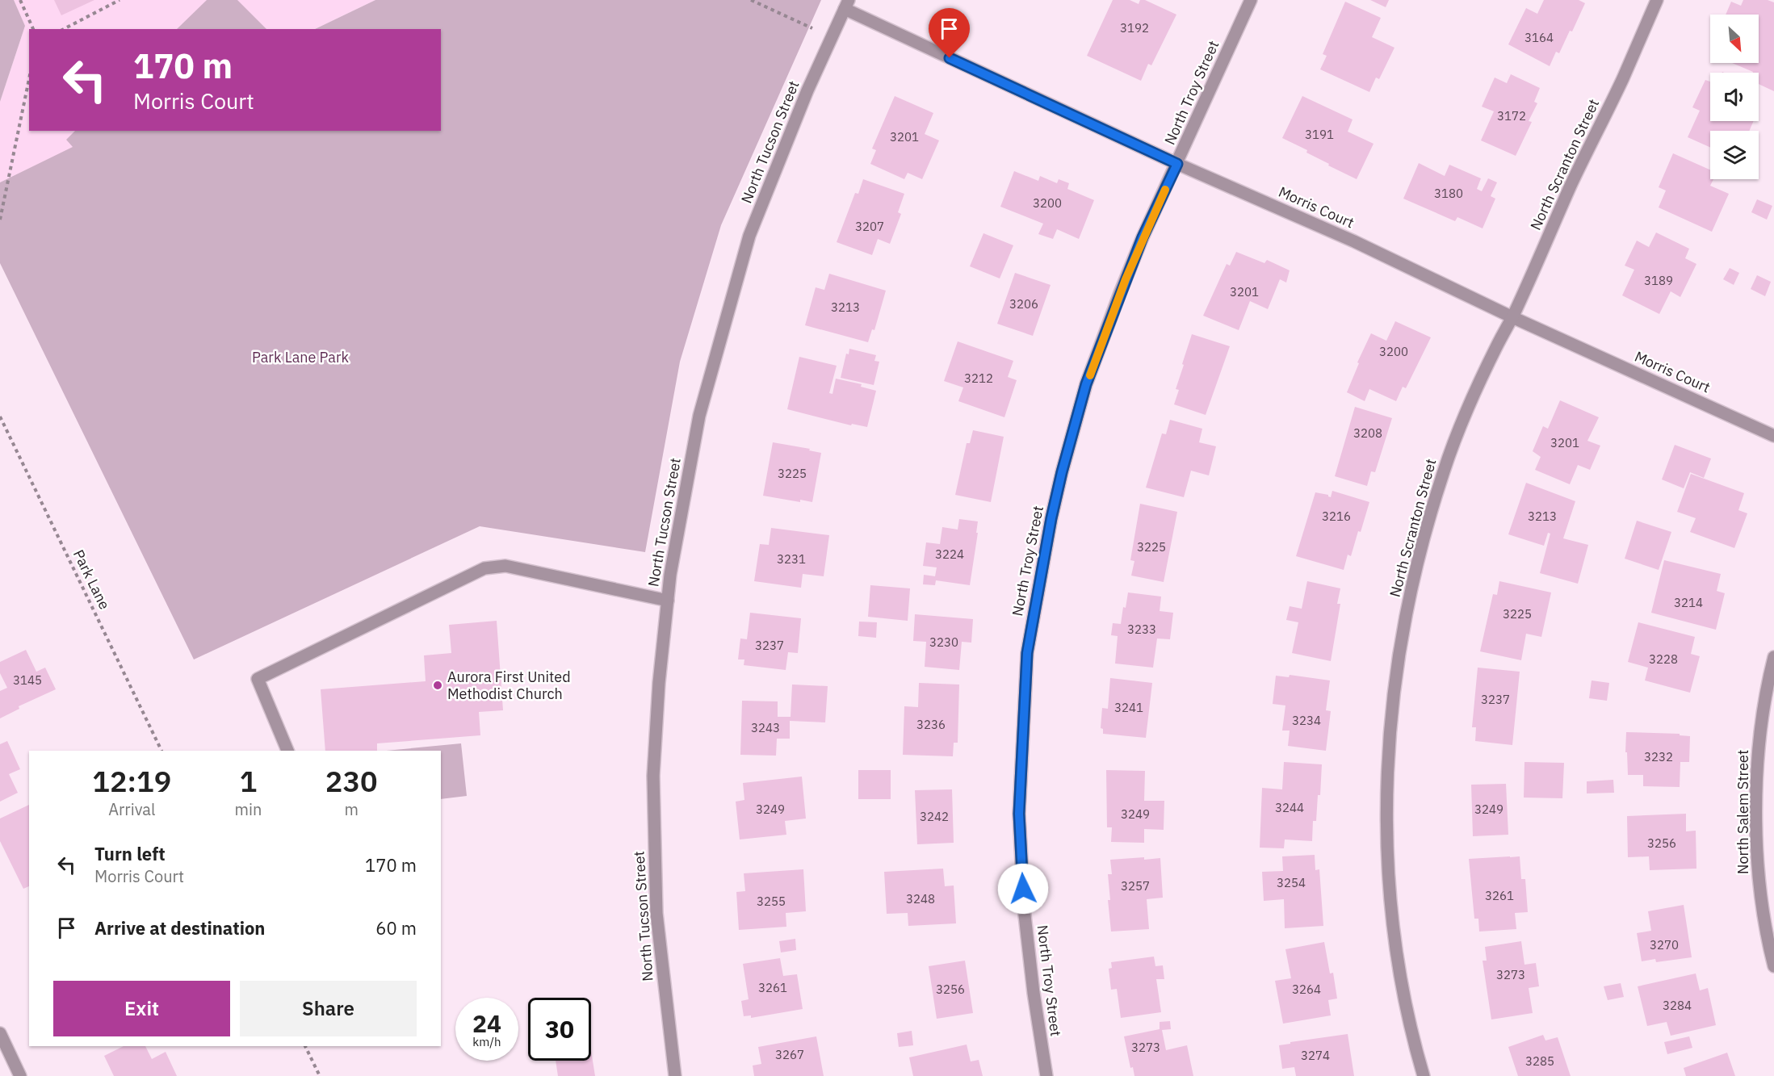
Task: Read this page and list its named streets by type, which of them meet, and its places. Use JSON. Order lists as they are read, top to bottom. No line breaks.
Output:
{"streets":{"street":["North Troy Street","North Tucson Street","North Scranton Street","Morris Court","North Salem Street"],"path":["Park Lane"]},"crossings":[["North Troy Street","Morris Court"],["North Tucson Street","Morris Court"],["North Scranton Street","Morris Court"]],"parks":["Park Lane Park"],"places":["Aurora First United Methodist Church"],"house_numbers":["3192","3164","3172","3191","3201","3180","3200","3207","3189","3201","3206","3213","3200","3212","3208","3201","3225","3216","3213","3225","3224","3231","3214","3225","3233","3230","3237","3228","3145","3237","3241","3234","3236","3243","3232","3244","3249","3249","3249","3242","3256","3254","3257","3261","3248","3255","3270","3273","3261","3256","3264","3284","3273","3267","3274","3285"],"north":"bottom right","page":{"turn":["170 m","Morris Court"],"eta":["12:19","Arrival","1","min","230","m"],"list":[{"name":"Turn left","note":"Morris Court","value":"170 m"},{"name":"Arrive at destination","value":"60 m"}],"buttons":["Exit","Share"],"speed":"24 km/h","limit":"30"}}
